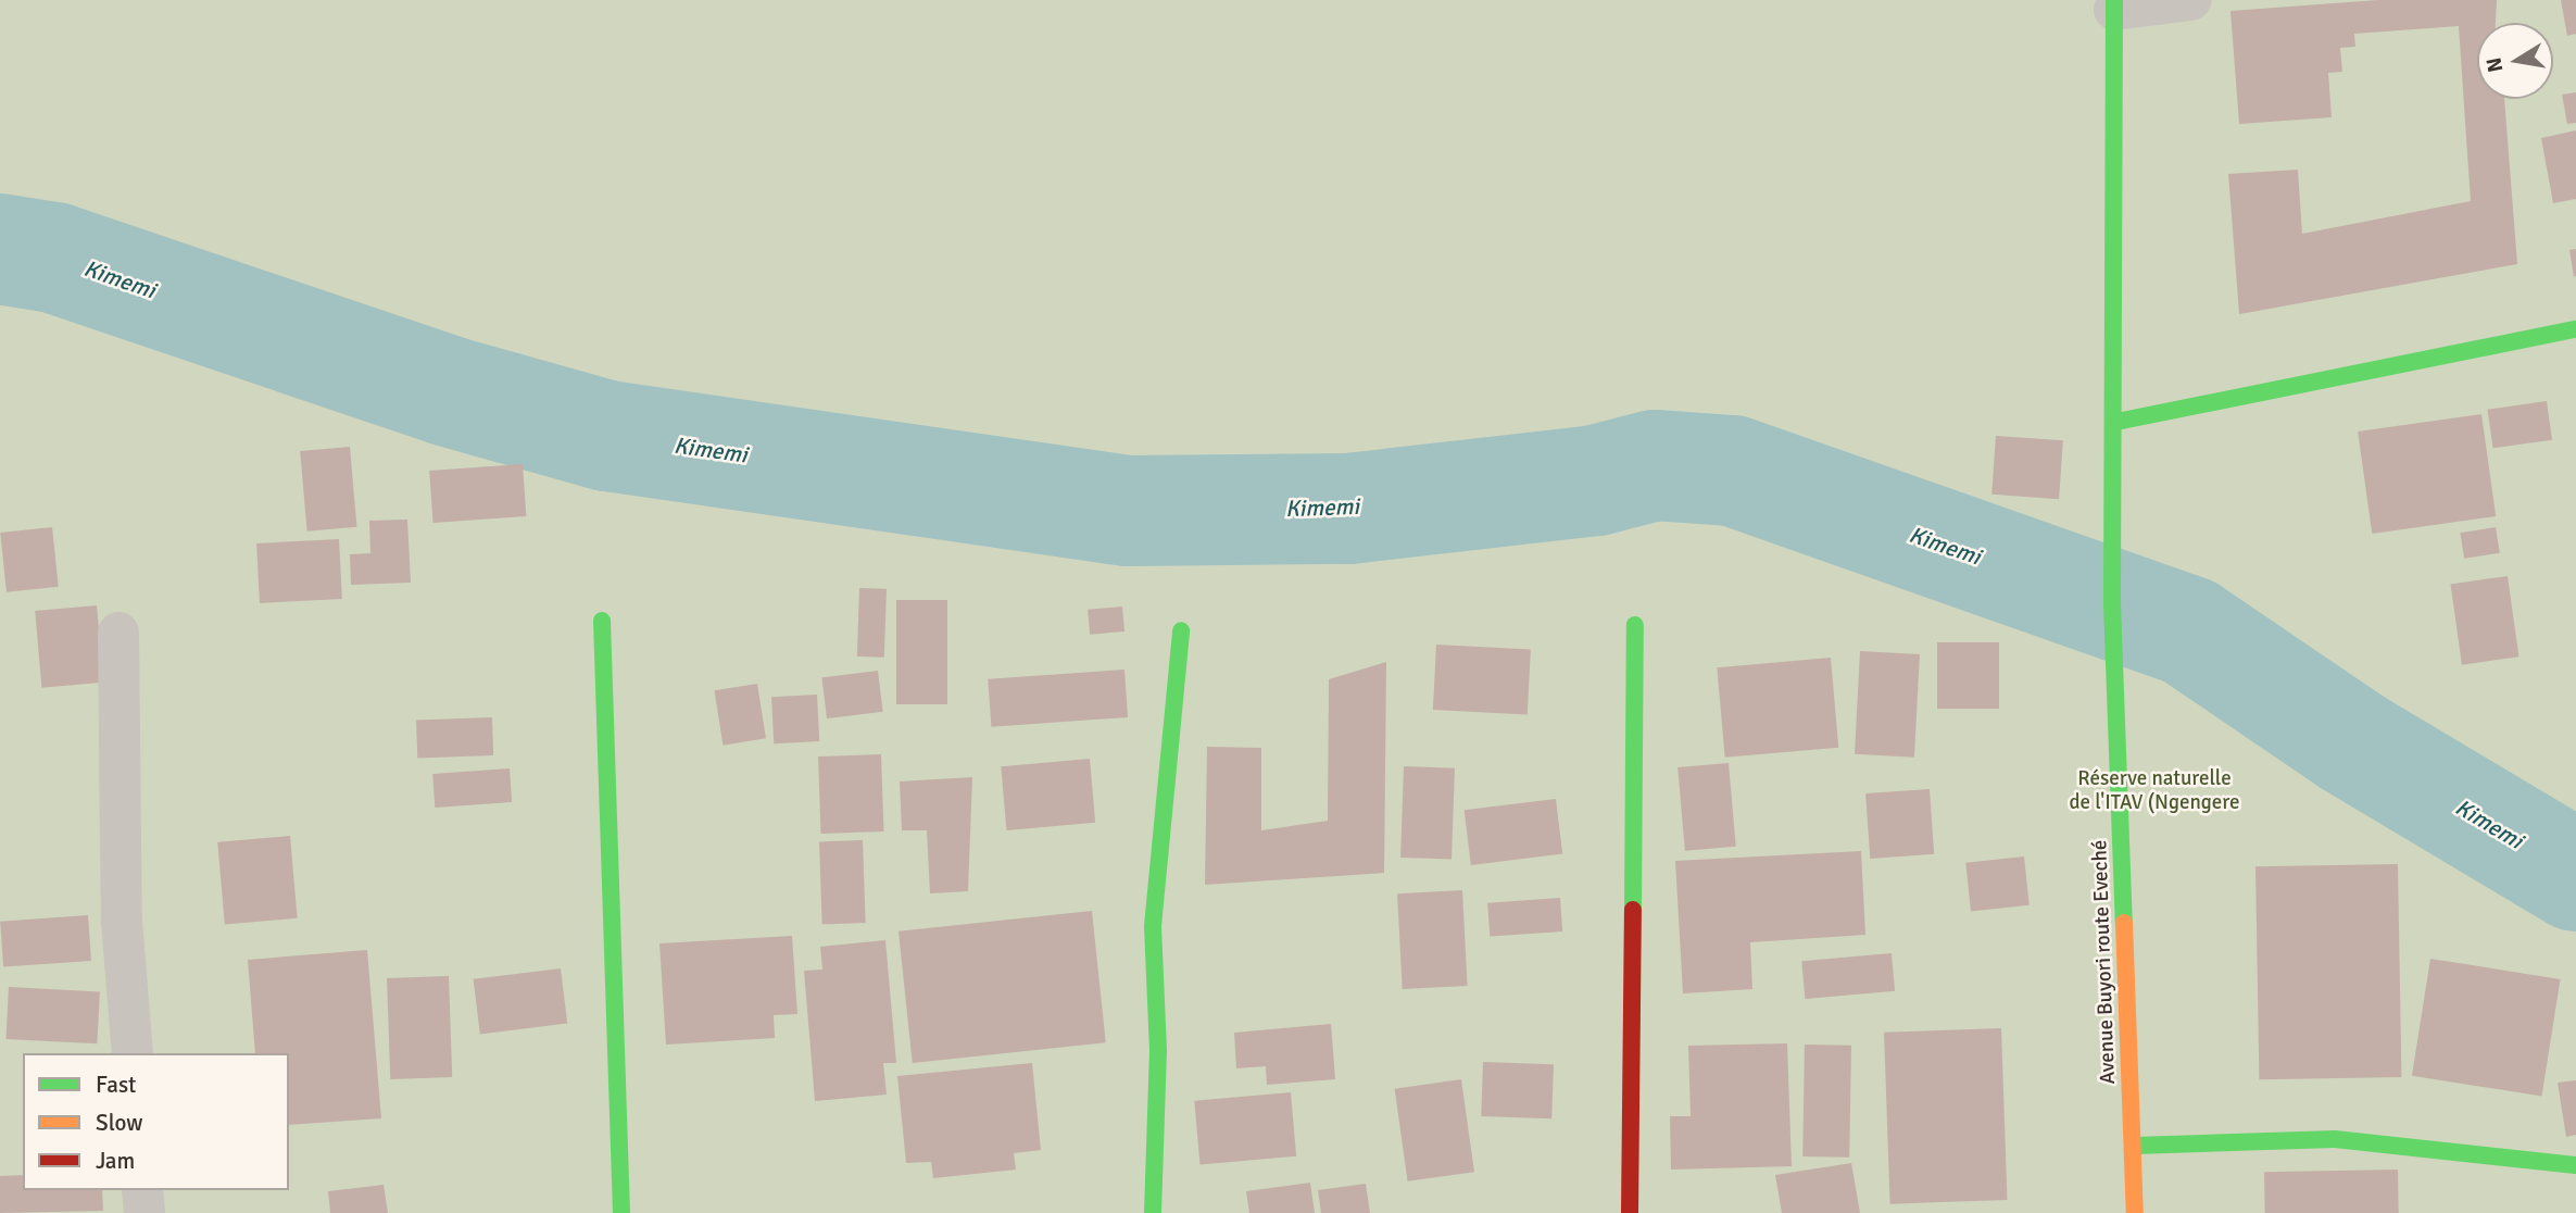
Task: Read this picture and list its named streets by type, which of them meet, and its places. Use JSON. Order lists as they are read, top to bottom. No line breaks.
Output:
{"streets":{"street":["Avenue Buyori route Eveché"]},"water":["Kimemi"],"parks":["Réserve naturelle de l'ITAV (Ngengere"],"legend":["Fast","Slow","Jam"],"north":"left"}
